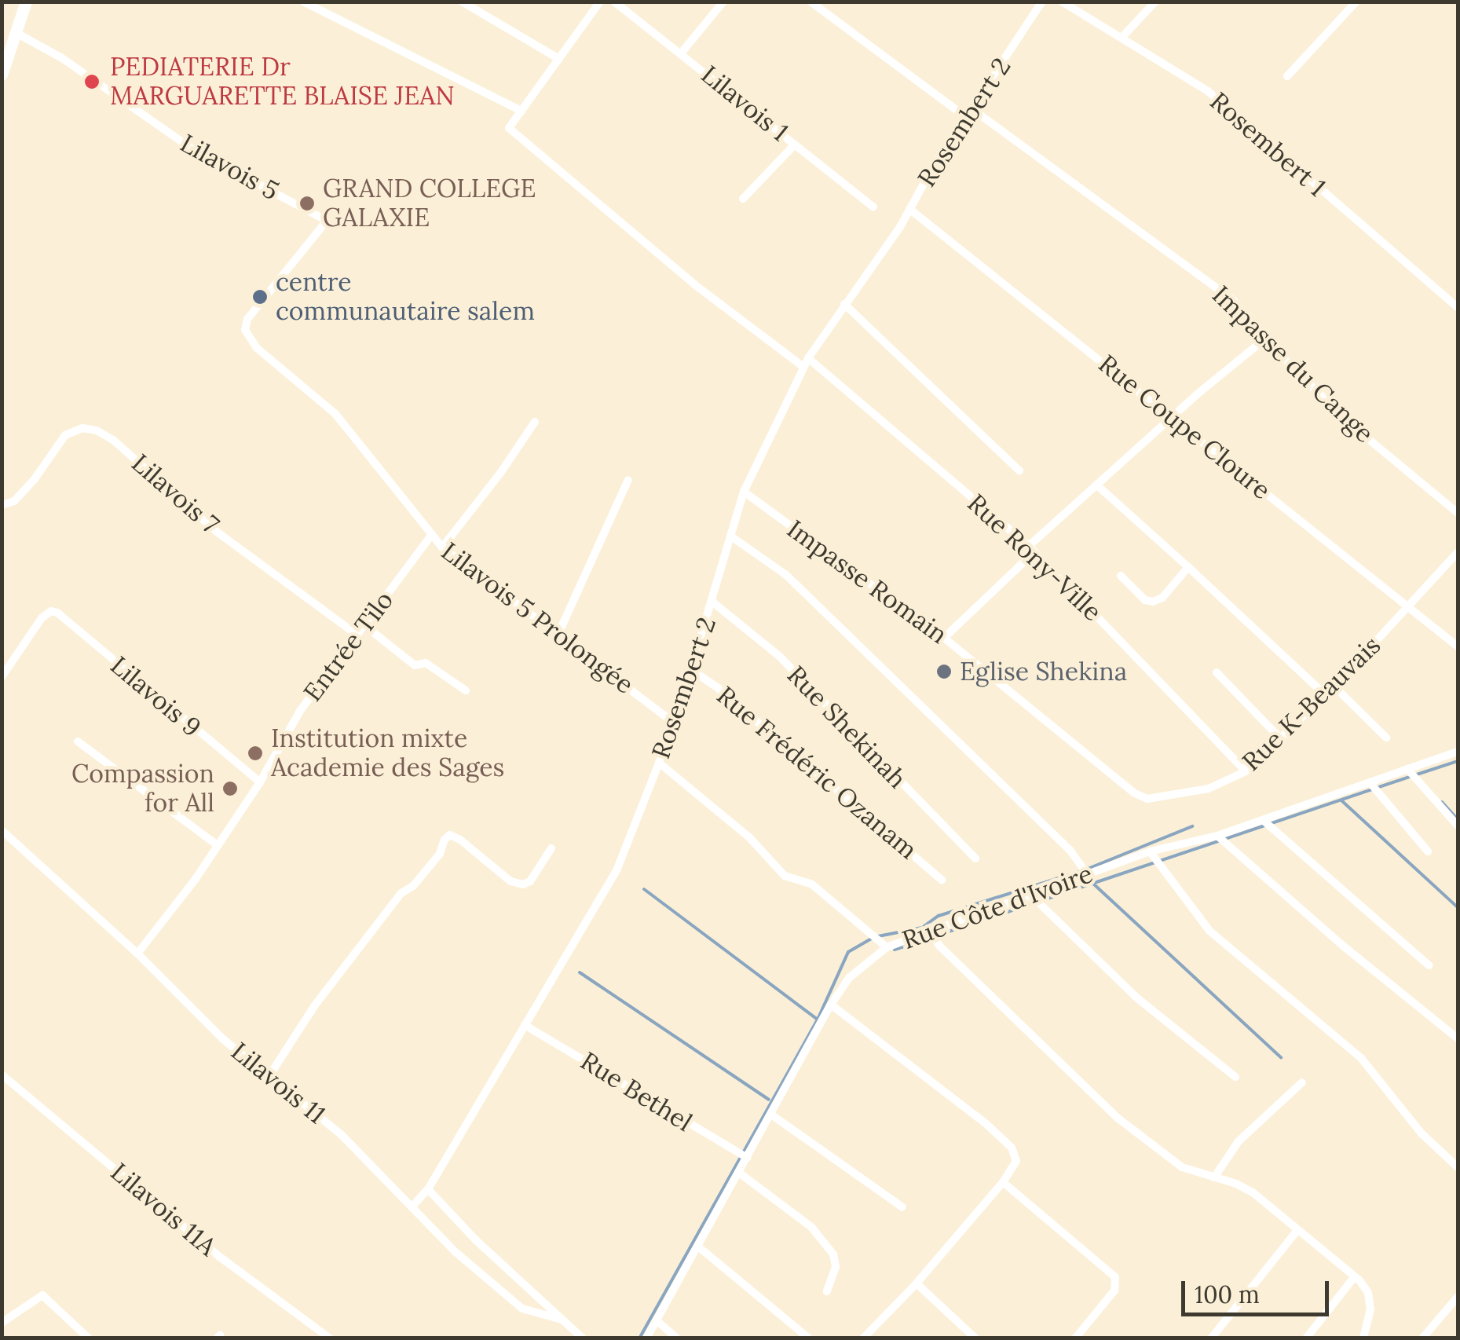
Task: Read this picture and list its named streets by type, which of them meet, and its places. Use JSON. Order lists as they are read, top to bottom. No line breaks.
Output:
{"streets":{"street":["Lilavois 1","Rosembert 2","Rosembert 1","Lilavois 5","Impasse du Cange","Rue Coupe Cloure","Lilavois 7","Rue Rony-Ville","Impasse Romain","Lilavois 5 Prolongée","Entrée Tilo","Lilavois 9","Rue K-Beauvais","Rue Shekinah","Rue Frédéric Ozanam","Rue Côte d'Ivoire","Lilavois 11","Rue Bethel","Lilavois 11A"]},"crossings":[["Rosembert 2","Impasse du Cange"],["Rosembert 2","Rue Coupe Cloure"],["Rosembert 2","Rue Rony-Ville"],["Rosembert 2","Impasse Romain"],["Rosembert 2","Lilavois 5 Prolongée"],["Rosembert 2","Rue Shekinah"],["Rosembert 2","Rue Frédéric Ozanam"],["Rosembert 2","Lilavois 11"],["Rosembert 2","Rue Bethel"],["Lilavois 5","Lilavois 5 Prolongée"],["Rue Coupe Cloure","Rue K-Beauvais"],["Lilavois 7","Entrée Tilo"],["Rue Rony-Ville","Rue K-Beauvais"],["Impasse Romain","Rue K-Beauvais"],["Lilavois 5 Prolongée","Entrée Tilo"],["Entrée Tilo","Lilavois 9"],["Entrée Tilo","Lilavois 11"],["Rue Côte d'Ivoire","Rue Bethel"]],"places":["PEDIATERIE Dr MARGUARETTE BLAISE JEAN","GRAND COLLEGE GALAXIE","centre communautaire salem","Eglise Shekina","Institution mixte Academie des Sages","Compassion for All"],"scale_bar":"100 m"}
